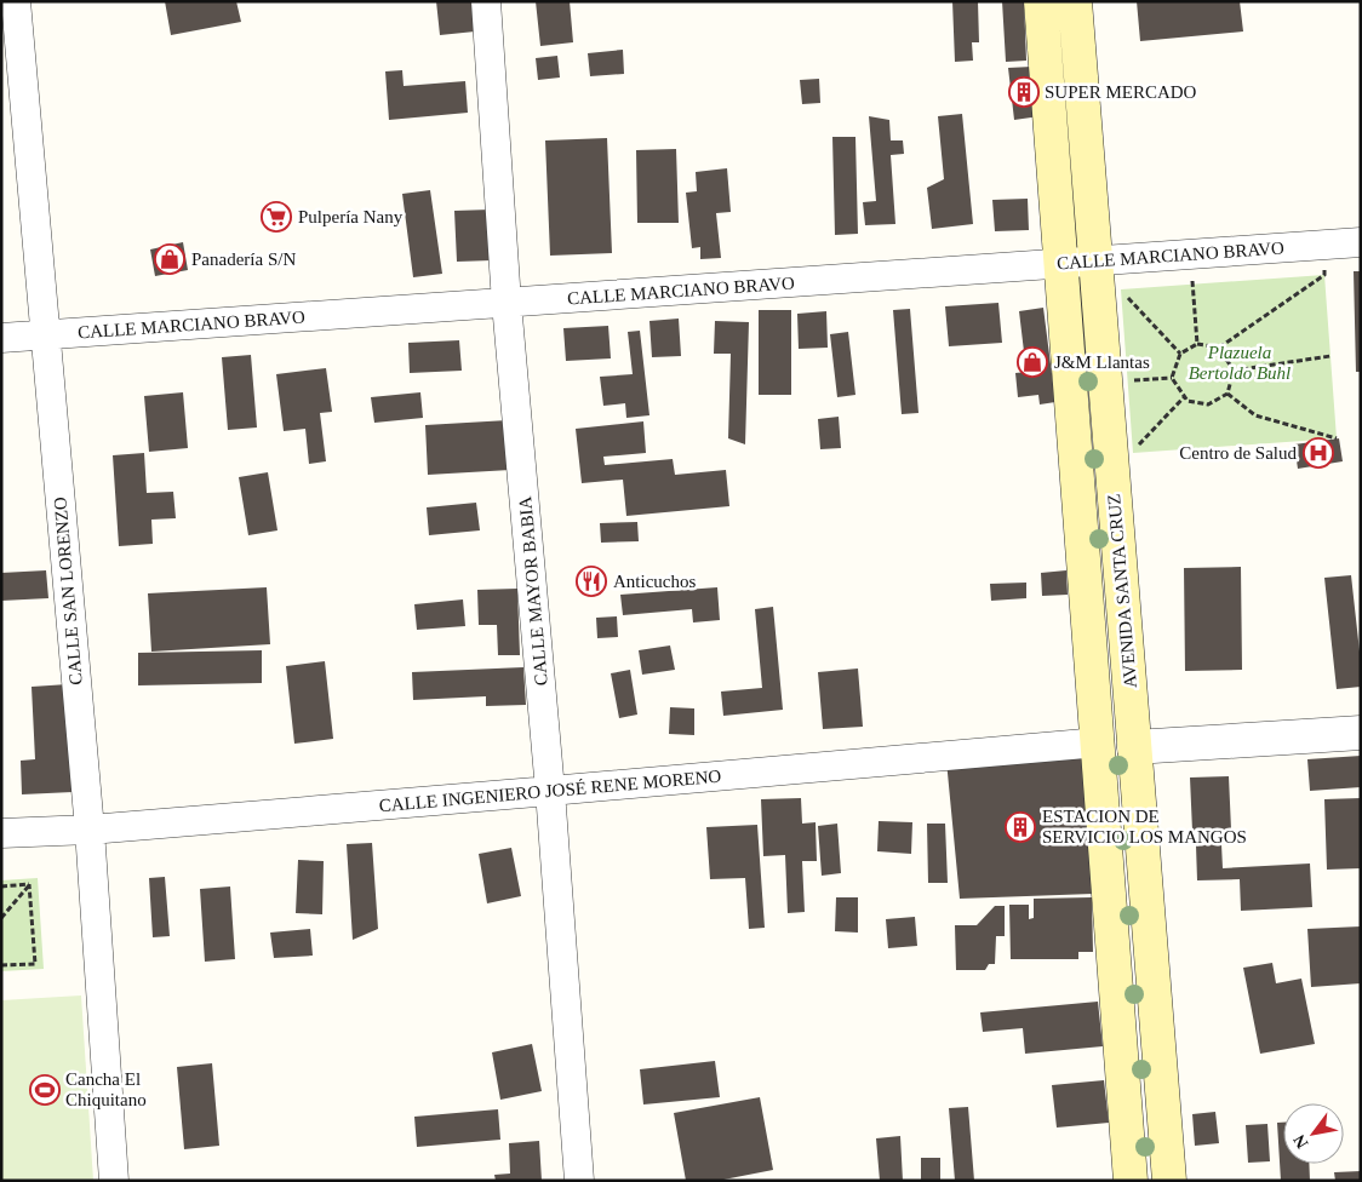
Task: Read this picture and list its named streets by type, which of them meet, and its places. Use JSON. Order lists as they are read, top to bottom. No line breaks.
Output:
{"streets":{"main road":["AVENIDA SANTA CRUZ"],"street":["CALLE MARCIANO BRAVO","CALLE SAN LORENZO","CALLE MAYOR BABIA","CALLE INGENIERO JOSÉ RENE MORENO"]},"crossings":[["CALLE MARCIANO BRAVO","CALLE SAN LORENZO"],["CALLE MARCIANO BRAVO","CALLE MAYOR BABIA"],["CALLE MARCIANO BRAVO","AVENIDA SANTA CRUZ"],["CALLE SAN LORENZO","CALLE INGENIERO JOSÉ RENE MORENO"],["CALLE MAYOR BABIA","CALLE INGENIERO JOSÉ RENE MORENO"],["AVENIDA SANTA CRUZ","CALLE INGENIERO JOSÉ RENE MORENO"]],"parks":["Plazuela Bertoldo Buhl"],"places":{"building":["SUPER MERCADO","ESTACION DE SERVICIO LOS MANGOS"],"supermarket":["Pulpería Nany"],"shop":["Panadería S/N","J&M Llantas"],"hospital":["Centro de Salud"],"restaurant":["Anticuchos"],"sports":["Cancha El Chiquitano"]},"north":"bottom left"}
